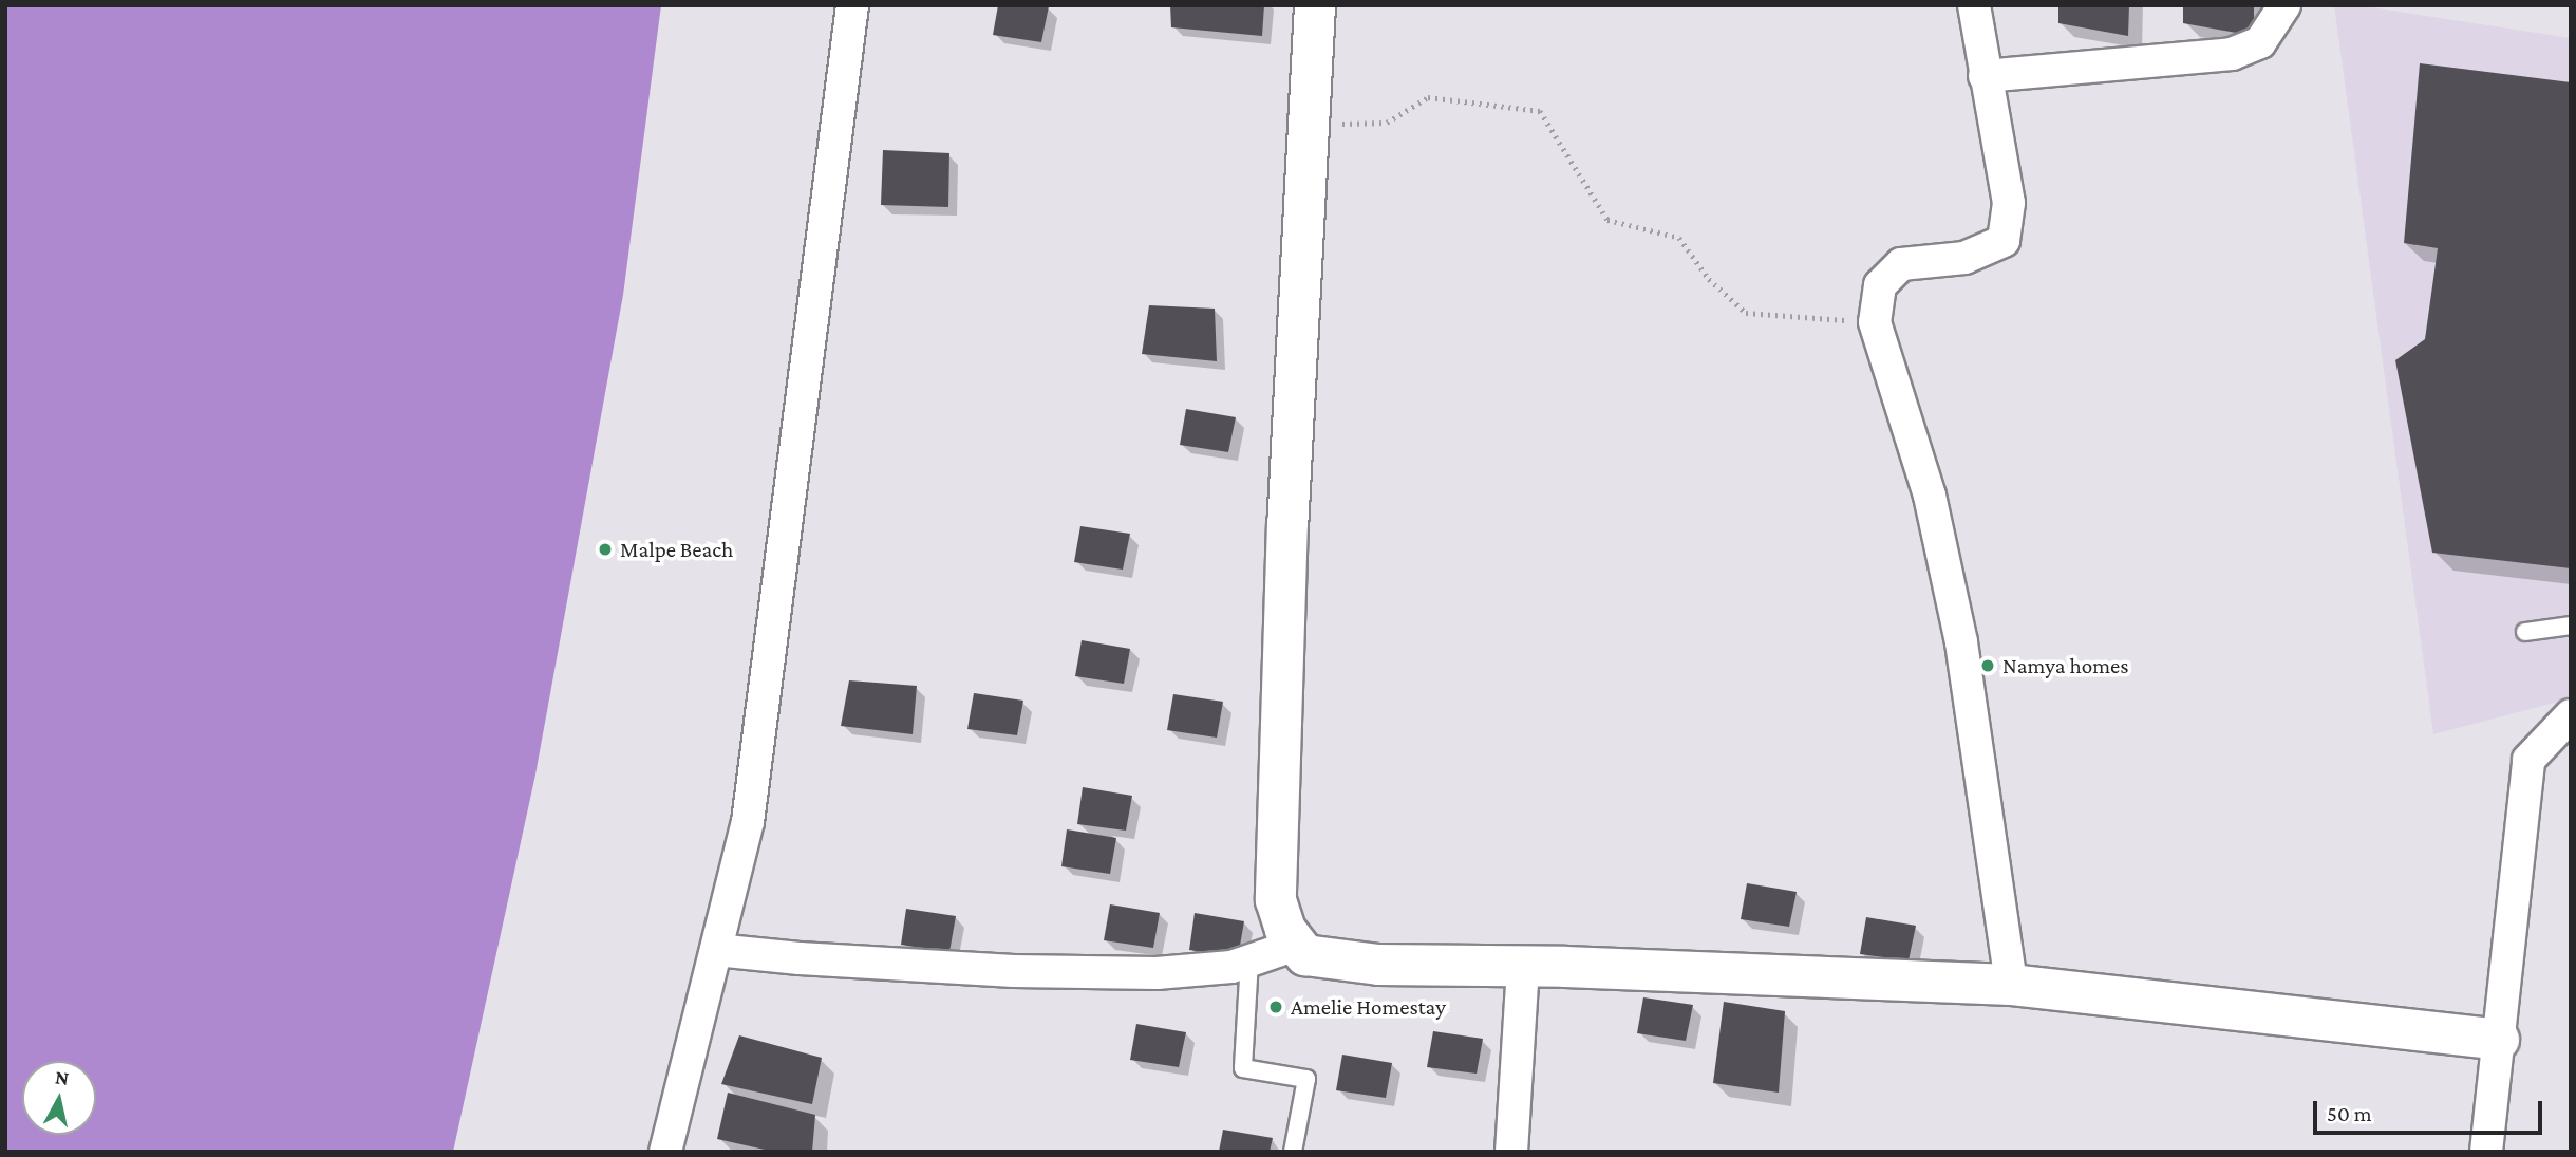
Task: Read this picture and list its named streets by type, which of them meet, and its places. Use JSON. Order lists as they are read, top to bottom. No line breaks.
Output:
{"places":["Malpe Beach","Namya homes","Amelie Homestay"],"scale_bar":"50 m","north":"top"}
